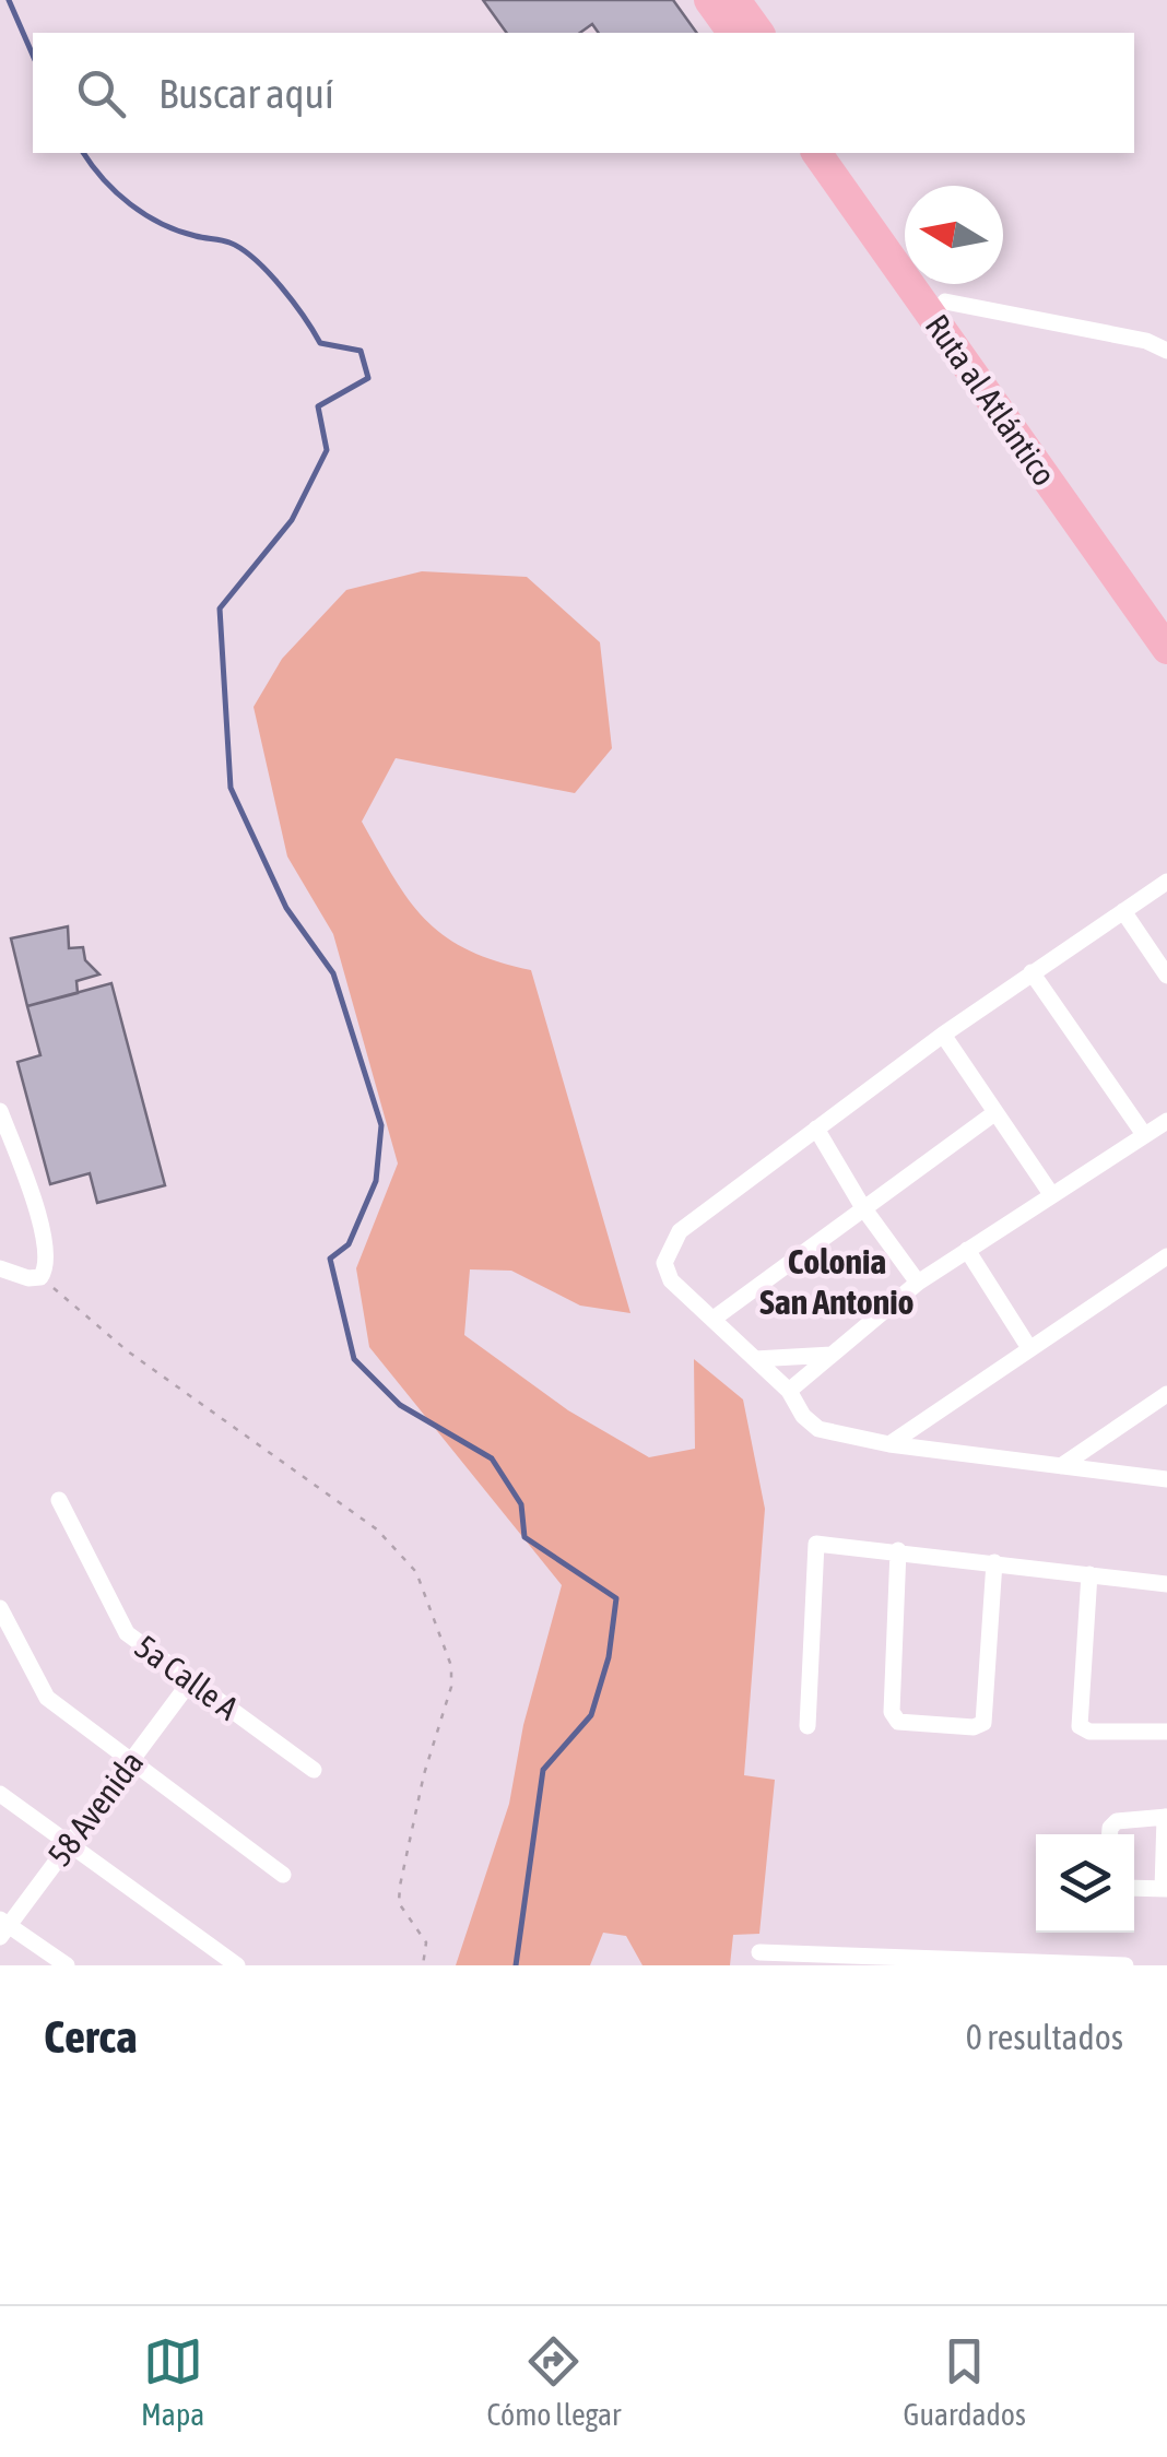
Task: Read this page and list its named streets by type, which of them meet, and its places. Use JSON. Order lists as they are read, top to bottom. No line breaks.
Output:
{"streets":{"highway":["Ruta al Atlántico"],"street":["5a Calle A","58 Avenida"]},"crossings":[["5a Calle A","58 Avenida"]],"districts":["Colonia San Antonio"],"north":"left","page":{"search":"Buscar aquí","heading":["Cerca","0 resultados"],"nav":["Mapa","Cómo llegar","Guardados"]}}
